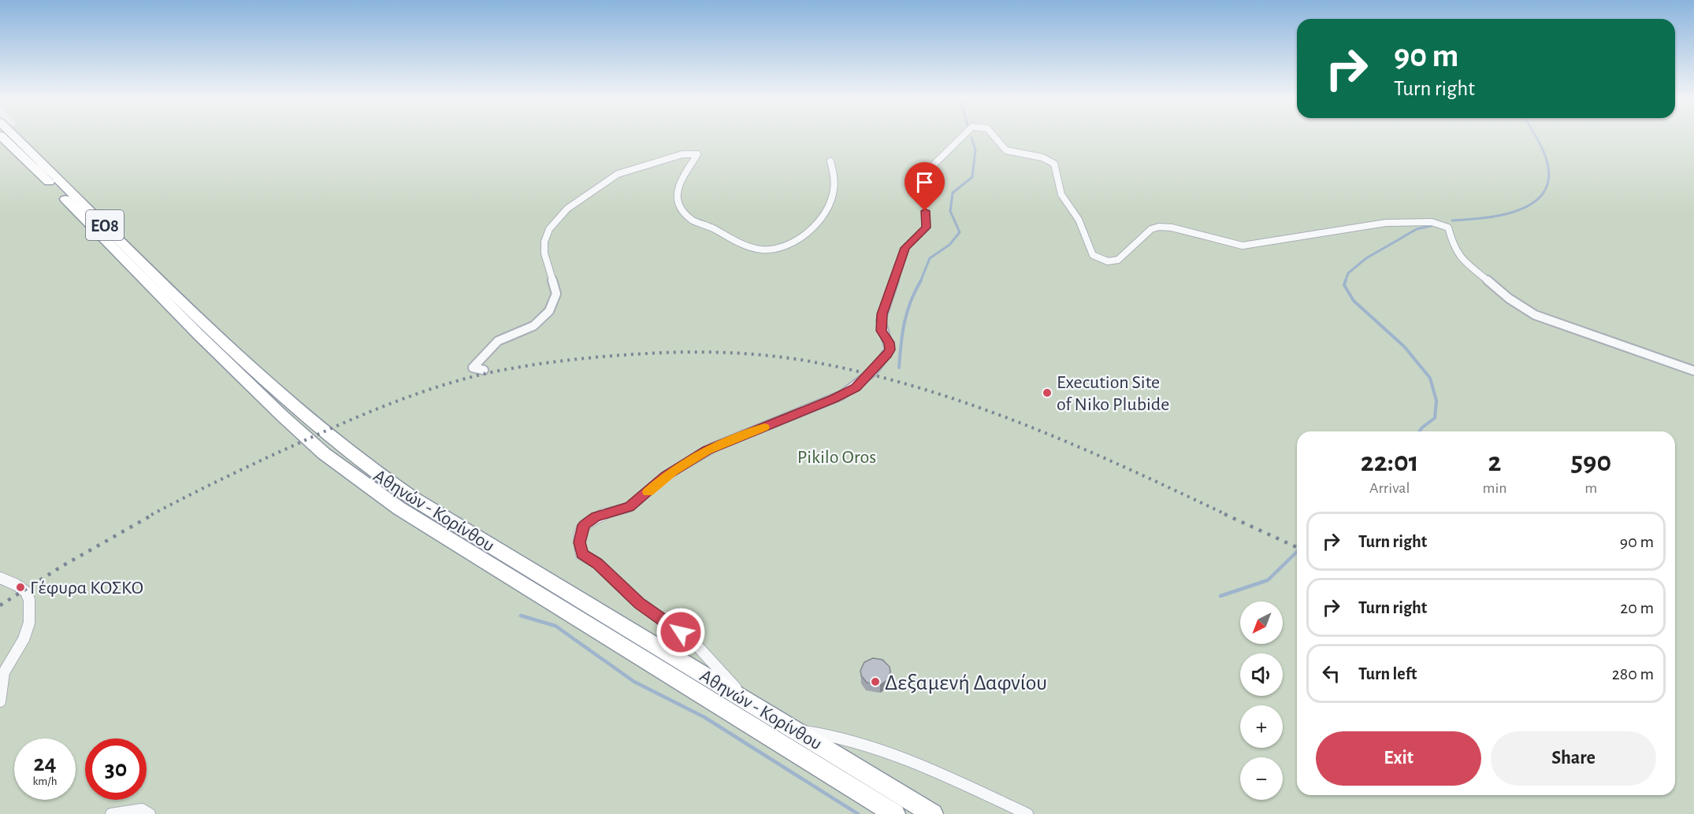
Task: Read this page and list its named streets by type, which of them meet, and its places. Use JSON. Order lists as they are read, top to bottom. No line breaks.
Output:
{"streets":{"highway":["ΕΟ8","Αθηνών - Κορίνθου"]},"parks":["Pikilo Oros"],"places":["Execution Site of Niko Plubide","Γέφυρα ΚΟΣΚΟ","Δεξαμενή Δαφνίου"],"north":"bottom left","page":{"turn":["90 m","Turn right"],"eta":["22:01","Arrival","2","min","590","m"],"list":[{"name":"Turn right","value":"90 m"},{"name":"Turn right","value":"20 m"},{"name":"Turn left","value":"280 m"}],"map_buttons":["+","−"],"buttons":["Exit","Share"],"speed":"24 km/h","limit":"30"}}
